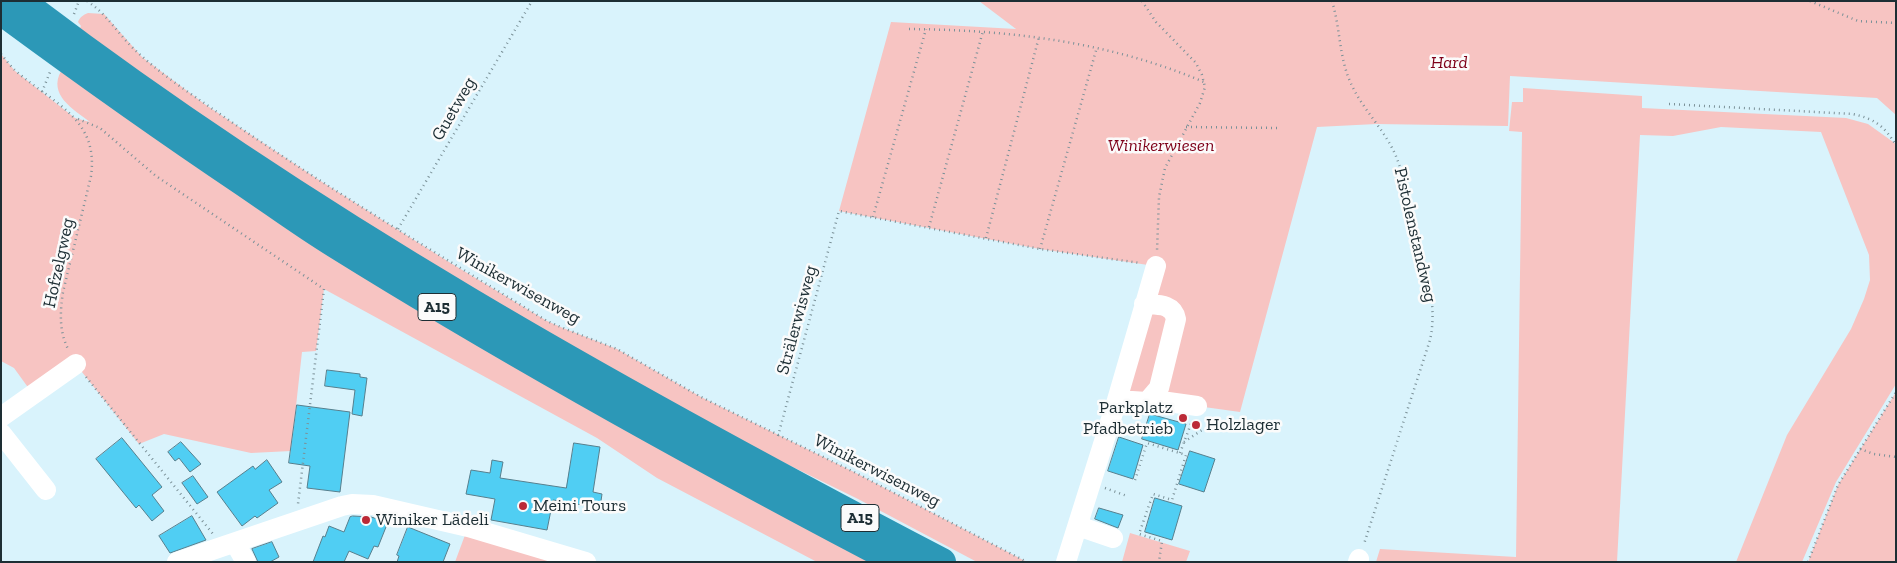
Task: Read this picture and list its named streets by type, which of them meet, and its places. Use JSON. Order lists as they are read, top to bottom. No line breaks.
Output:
{"streets":{"highway":["A15"],"path":["Guetweg","Pistolenstandweg","Hofzelgweg","Winikerwisenweg","Strälerwisweg"]},"crossings":[["Guetweg","Winikerwisenweg"],["Winikerwisenweg","Strälerwisweg"]],"parks":["Hard","Winikerwiesen"],"places":["Parkplatz Pfadbetrieb","Holzlager","Meini Tours","Winiker Lädeli"]}
